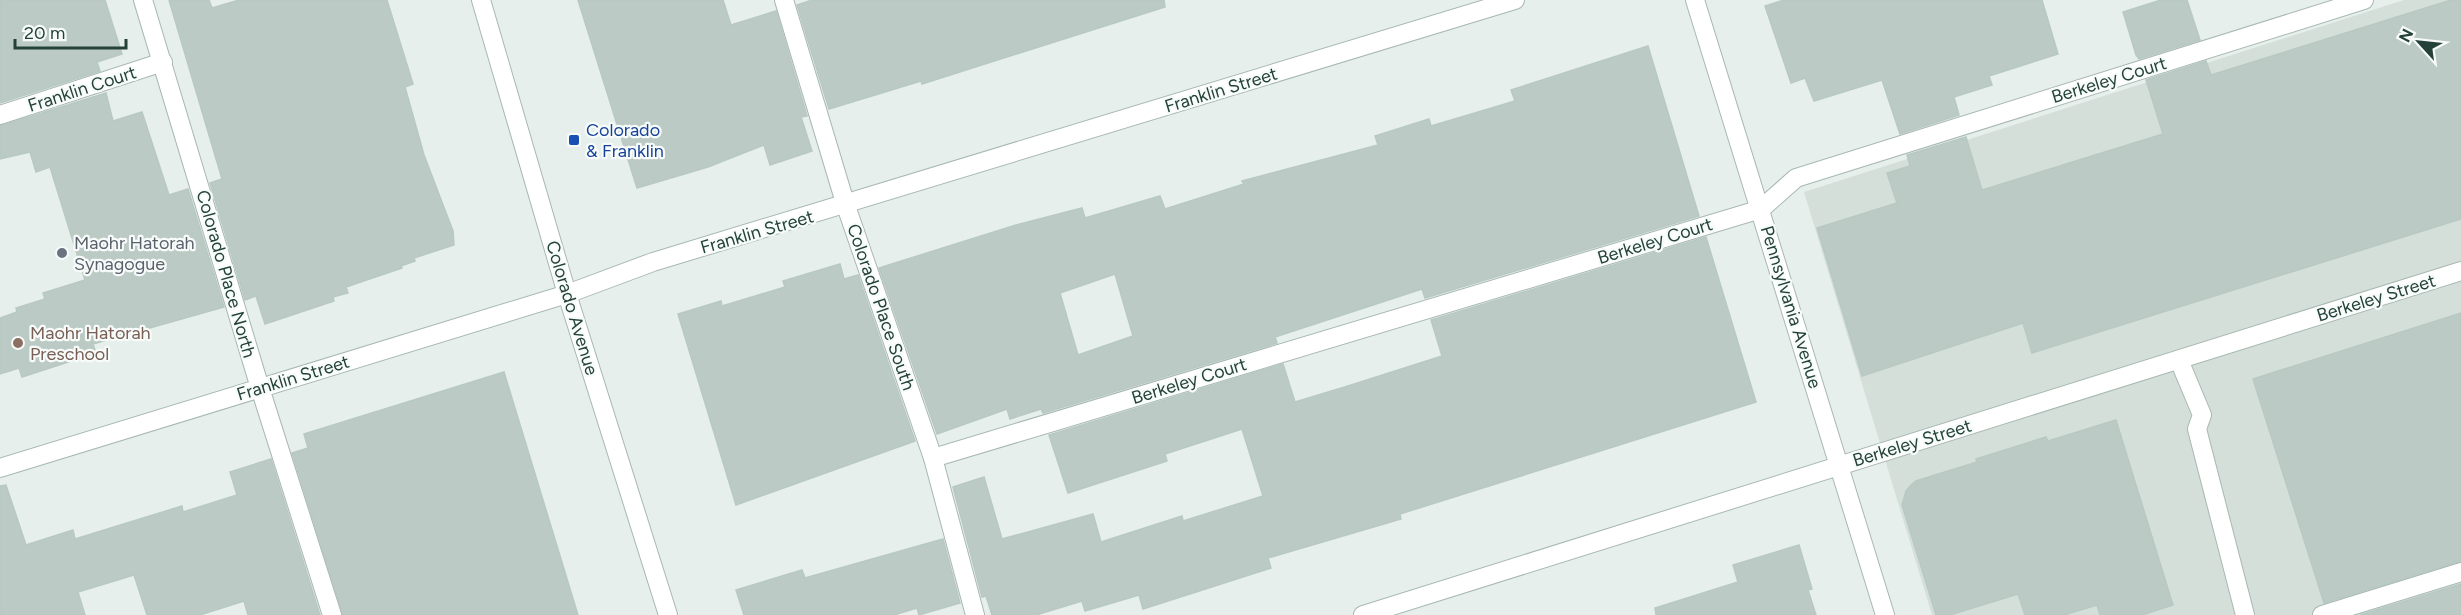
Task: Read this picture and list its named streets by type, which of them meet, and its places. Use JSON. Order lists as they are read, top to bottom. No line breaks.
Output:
{"streets":{"street":["Berkeley Court","Franklin Court","Franklin Street","Colorado Place North","Berkeley Street","Colorado Place South","Pennsylvania Avenue","Colorado Avenue"]},"crossings":[["Berkeley Court","Colorado Place South"],["Berkeley Court","Pennsylvania Avenue"],["Franklin Court","Colorado Place North"],["Franklin Street","Colorado Place North"],["Franklin Street","Colorado Place South"],["Franklin Street","Colorado Avenue"],["Berkeley Street","Pennsylvania Avenue"]],"places":{"transit":["Colorado & Franklin"],"other":["Maohr Hatorah Synagogue","Maohr Hatorah Preschool"]},"scale_bar":"20 m","north":"top left"}
